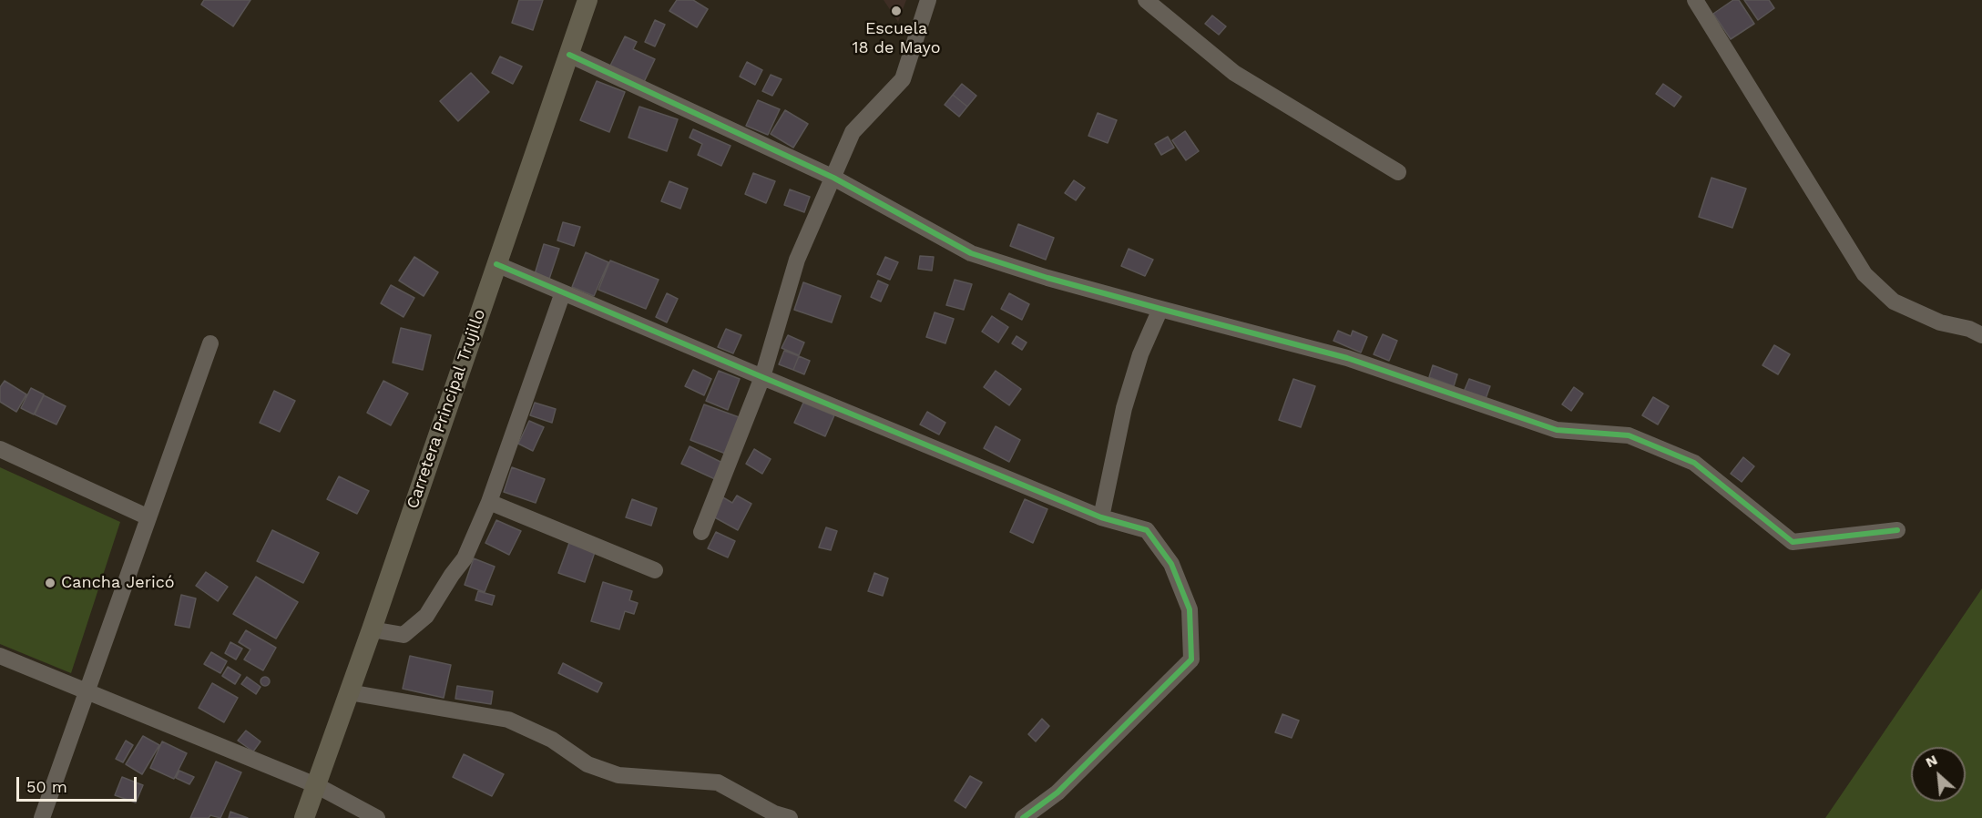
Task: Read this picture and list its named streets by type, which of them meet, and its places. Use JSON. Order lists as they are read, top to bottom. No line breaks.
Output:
{"streets":{"main road":["Carretera Principal Trujillo"]},"places":["Escuela 18 de Mayo","Cancha Jericó"],"scale_bar":"50 m","north":"top left"}
